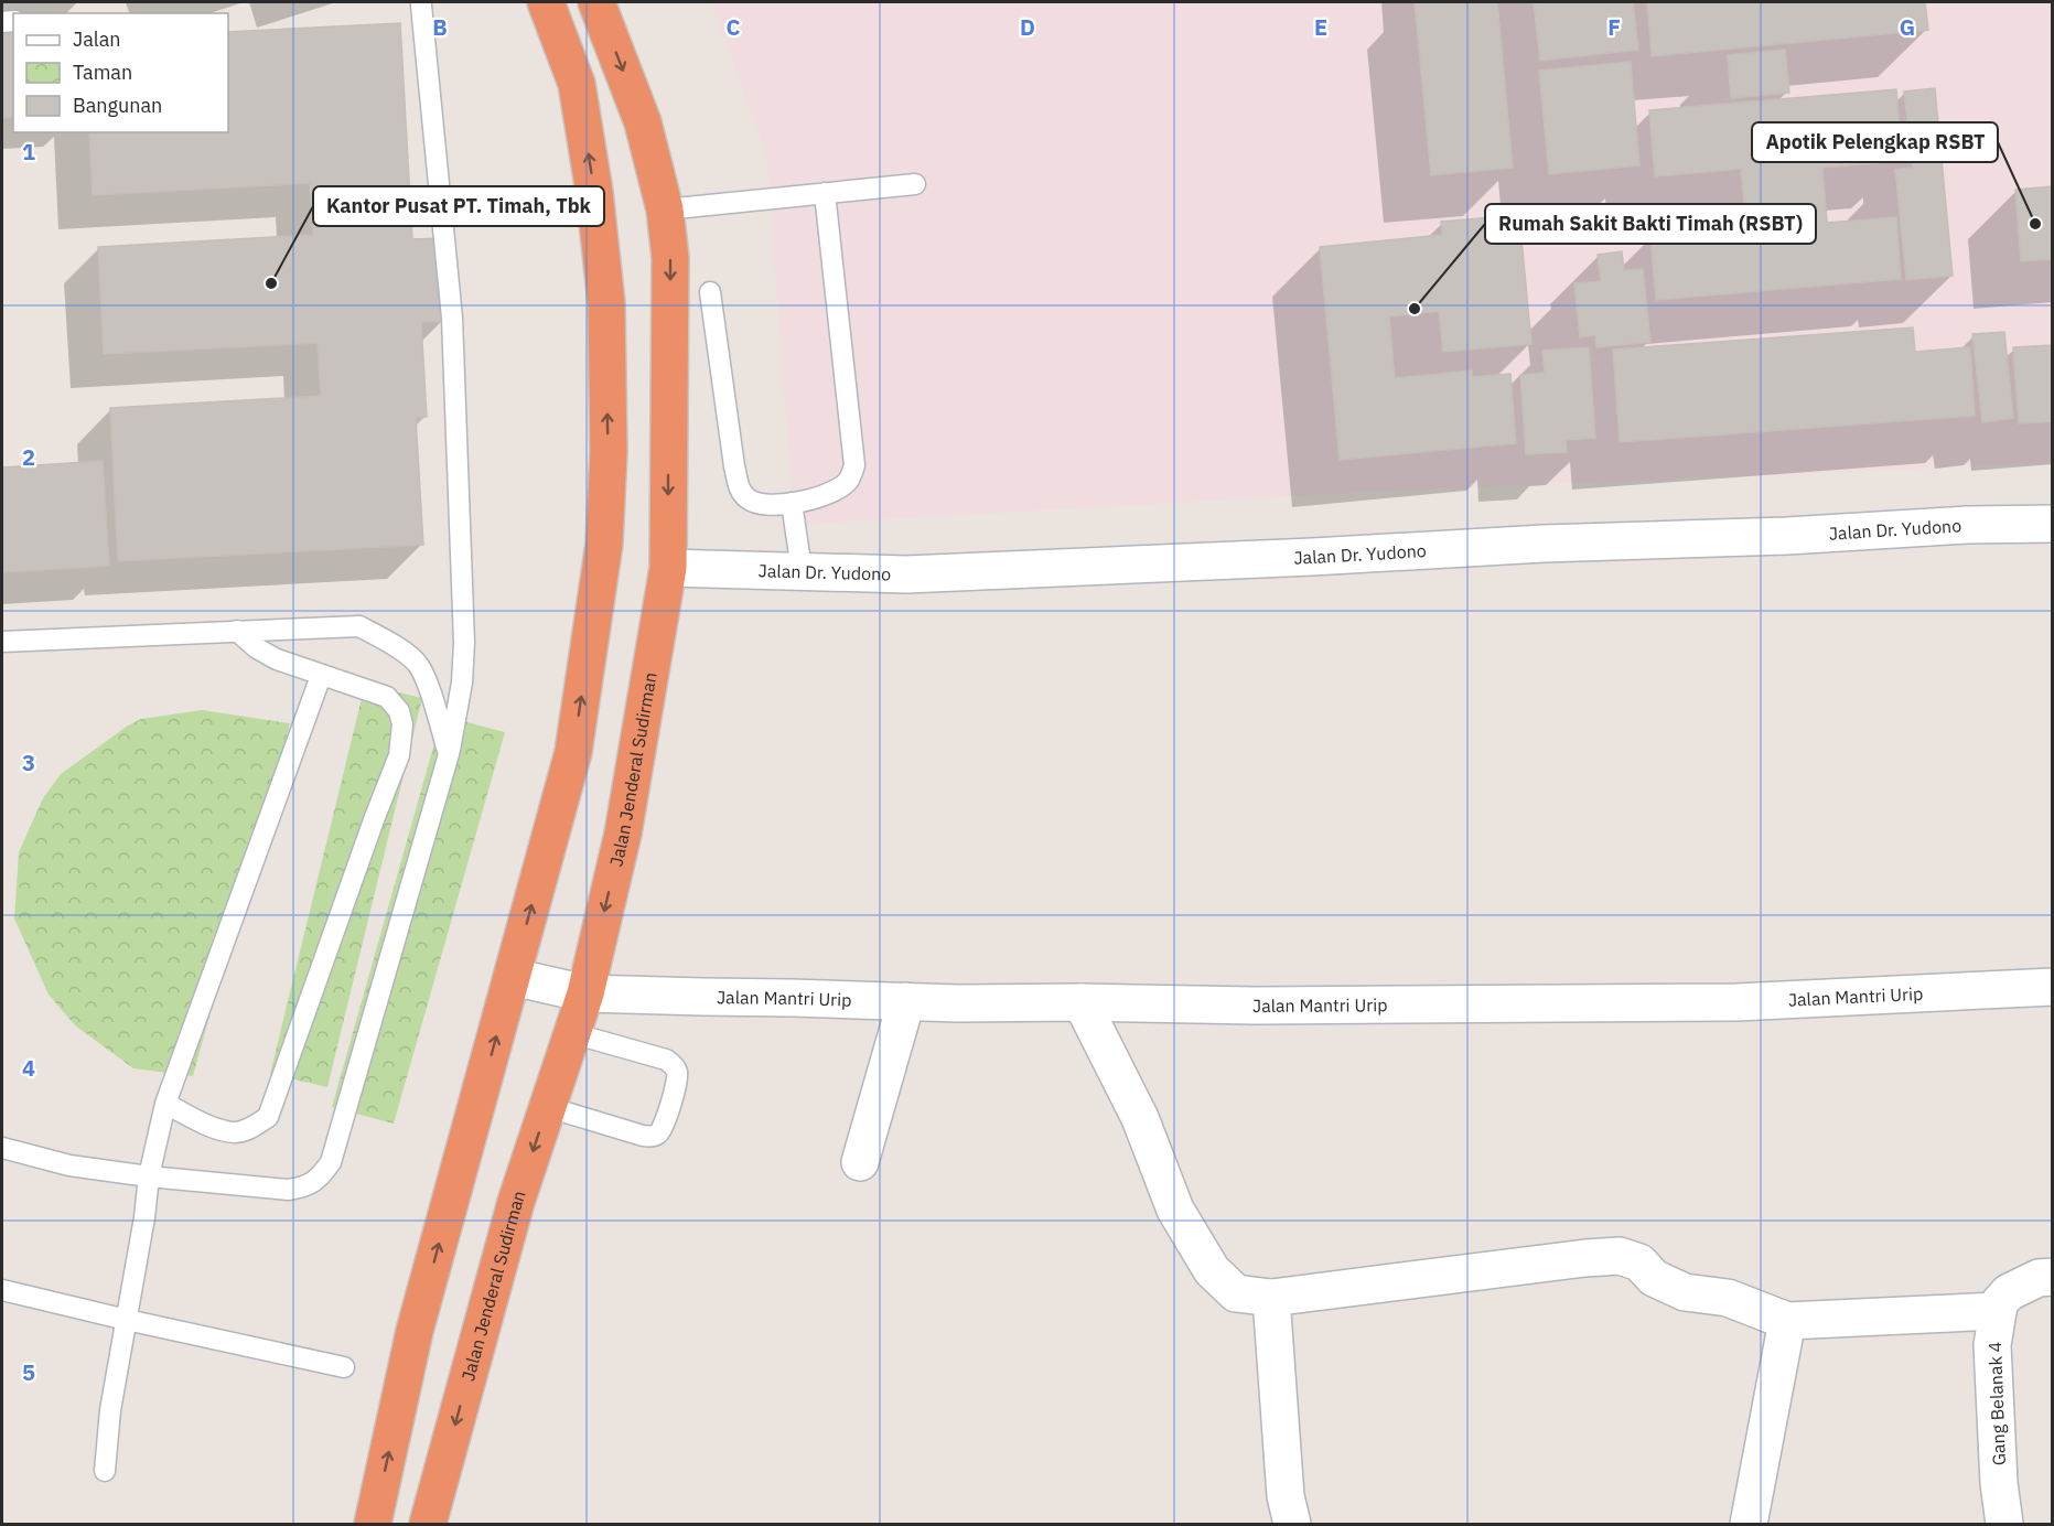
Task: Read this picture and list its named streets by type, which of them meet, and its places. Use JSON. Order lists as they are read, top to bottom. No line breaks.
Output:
{"streets":{"highway":["Jalan Jenderal Sudirman"],"street":["Jalan Dr. Yudono","Jalan Mantri Urip","Gang Belanak 4"]},"crossings":[["Jalan Dr. Yudono","Jalan Jenderal Sudirman"],["Jalan Jenderal Sudirman","Jalan Mantri Urip"]],"places":["Apotik Pelengkap RSBT","Kantor Pusat PT. Timah, Tbk","Rumah Sakit Bakti Timah (RSBT)"],"legend":["Jalan","Taman","Bangunan"],"grid":{"columns":["B","C","D","E","F","G"],"rows":["1","2","3","4","5"]}}
